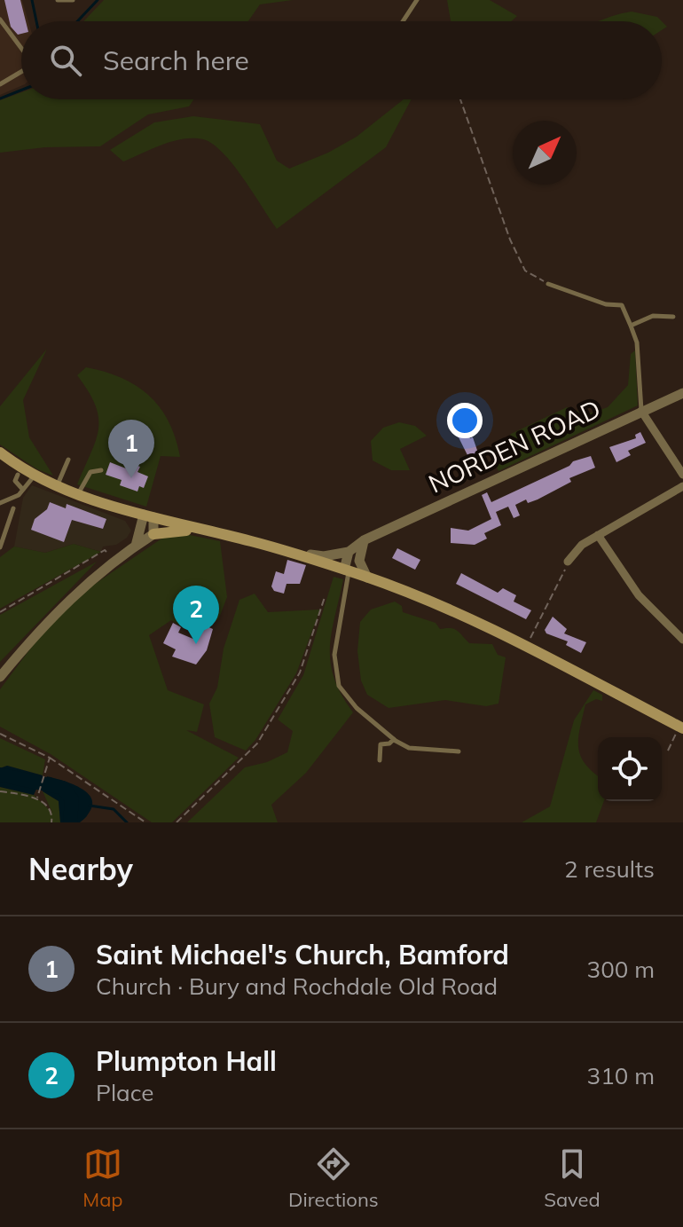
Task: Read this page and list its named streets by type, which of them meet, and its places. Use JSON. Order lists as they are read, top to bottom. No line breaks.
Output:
{"streets":{"street":["NORDEN ROAD"]},"north":"top right","page":{"search":"Search here","pins":["1","2"],"heading":["Nearby","2 results"],"list":[{"mark":"1","name":"Saint Michael's Church, Bamford","note":"Church · Bury and Rochdale Old Road","value":"300 m"},{"mark":"2","name":"Plumpton Hall","note":"Place","value":"310 m"}],"nav":["Map","Directions","Saved"]}}
